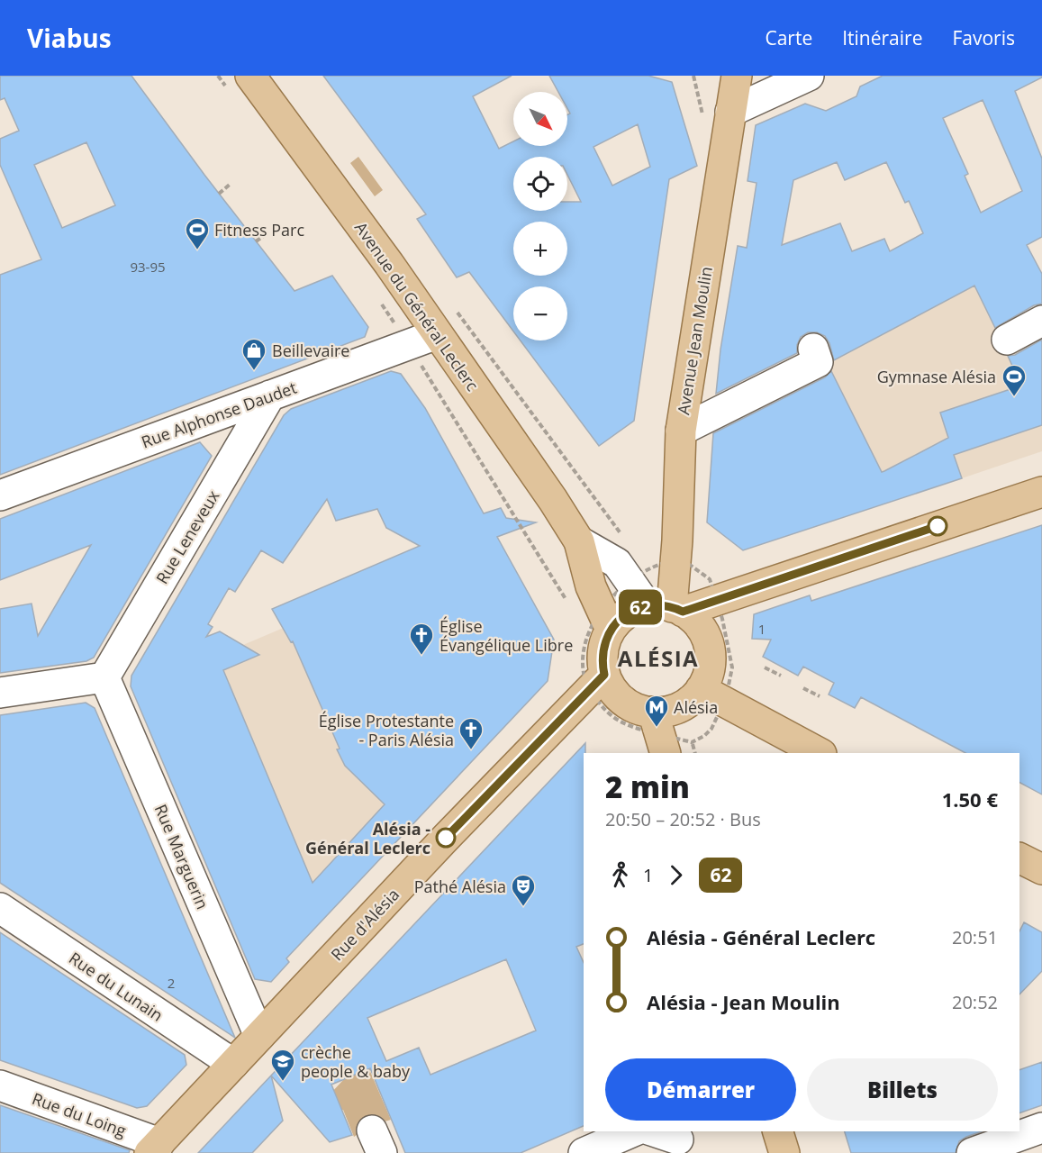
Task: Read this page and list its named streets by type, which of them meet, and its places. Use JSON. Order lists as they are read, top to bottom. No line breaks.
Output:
{"streets":{"main road":["Avenue du Général Leclerc","Avenue Jean Moulin","Rue d'Alésia"],"street":["Rue Alphonse Daudet","Rue Leneveux","Rue Marguerin","Rue du Lunain","Rue du Loing"]},"crossings":[["Avenue du Général Leclerc","Avenue Jean Moulin"],["Avenue du Général Leclerc","Rue Alphonse Daudet"],["Avenue du Général Leclerc","Rue d'Alésia"],["Avenue Jean Moulin","Rue d'Alésia"],["Rue Alphonse Daudet","Rue Leneveux"],["Rue Leneveux","Rue Marguerin"],["Rue Marguerin","Rue d'Alésia"],["Rue d'Alésia","Rue du Lunain"],["Rue d'Alésia","Rue du Loing"]],"districts":["ALÉSIA"],"places":{"sports":["Fitness Parc","Gymnase Alésia"],"shop":["Beillevaire"],"church":["Église Évangélique Libre","Église Protestante - Paris Alésia"],"metro station":["Alésia"],"other":["Alésia - Général Leclerc"],"theatre":["Pathé Alésia"],"school or university":["crèche people & baby"]},"lines":["bus line 62"],"house_numbers":["93-95","1","2"],"north":"bottom right","page":{"header":"Viabus","nav":["Carte","Itinéraire","Favoris"],"on_map":"62","map_buttons":["+","−"],"heading":["2 min","20:50 – 20:52 · Bus","1.50 €"],"legs":["1","62"],"list":[{"name":"Alésia - Général Leclerc","value":"20:51"},{"name":"Alésia - Jean Moulin","value":"20:52"}],"buttons":["Démarrer","Billets"]}}
